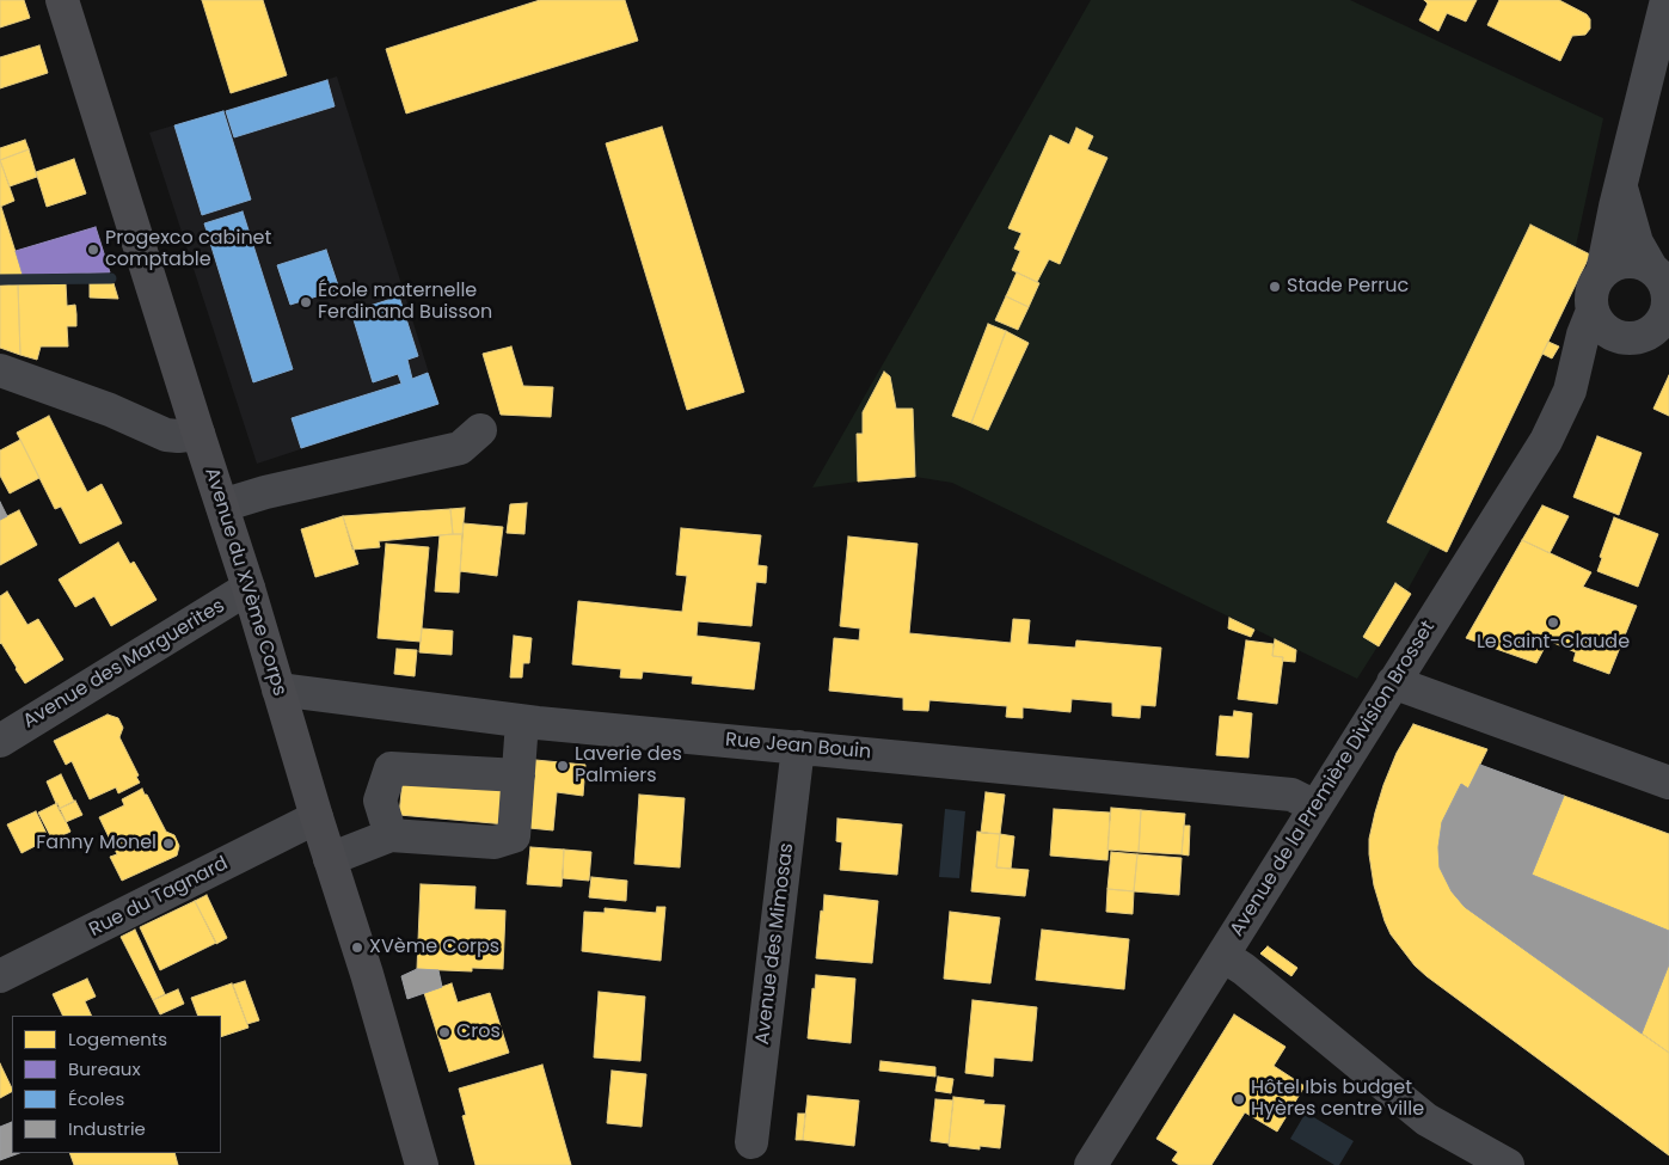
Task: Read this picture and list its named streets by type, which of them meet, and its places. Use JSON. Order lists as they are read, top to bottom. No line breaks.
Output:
{"streets":{"main road":["Avenue du XVème Corps"],"street":["Avenue des Marguerites","Rue Jean Bouin","Avenue de la Première Division Brosset","Rue du Tagnard","Avenue des Mimosas"]},"crossings":[["Avenue du XVème Corps","Avenue des Marguerites"],["Avenue du XVème Corps","Rue Jean Bouin"],["Avenue du XVème Corps","Rue du Tagnard"],["Rue Jean Bouin","Avenue de la Première Division Brosset"],["Rue Jean Bouin","Avenue des Mimosas"]],"places":["Progexco cabinet comptable","Stade Perruc","École maternelle Ferdinand Buisson","Le Saint-Claude","Laverie des Palmiers","Fanny Monel","XVème Corps","Cros","Hôtel Ibis budget Hyères centre ville"],"legend":["Logements","Bureaux","Écoles","Industrie"]}
